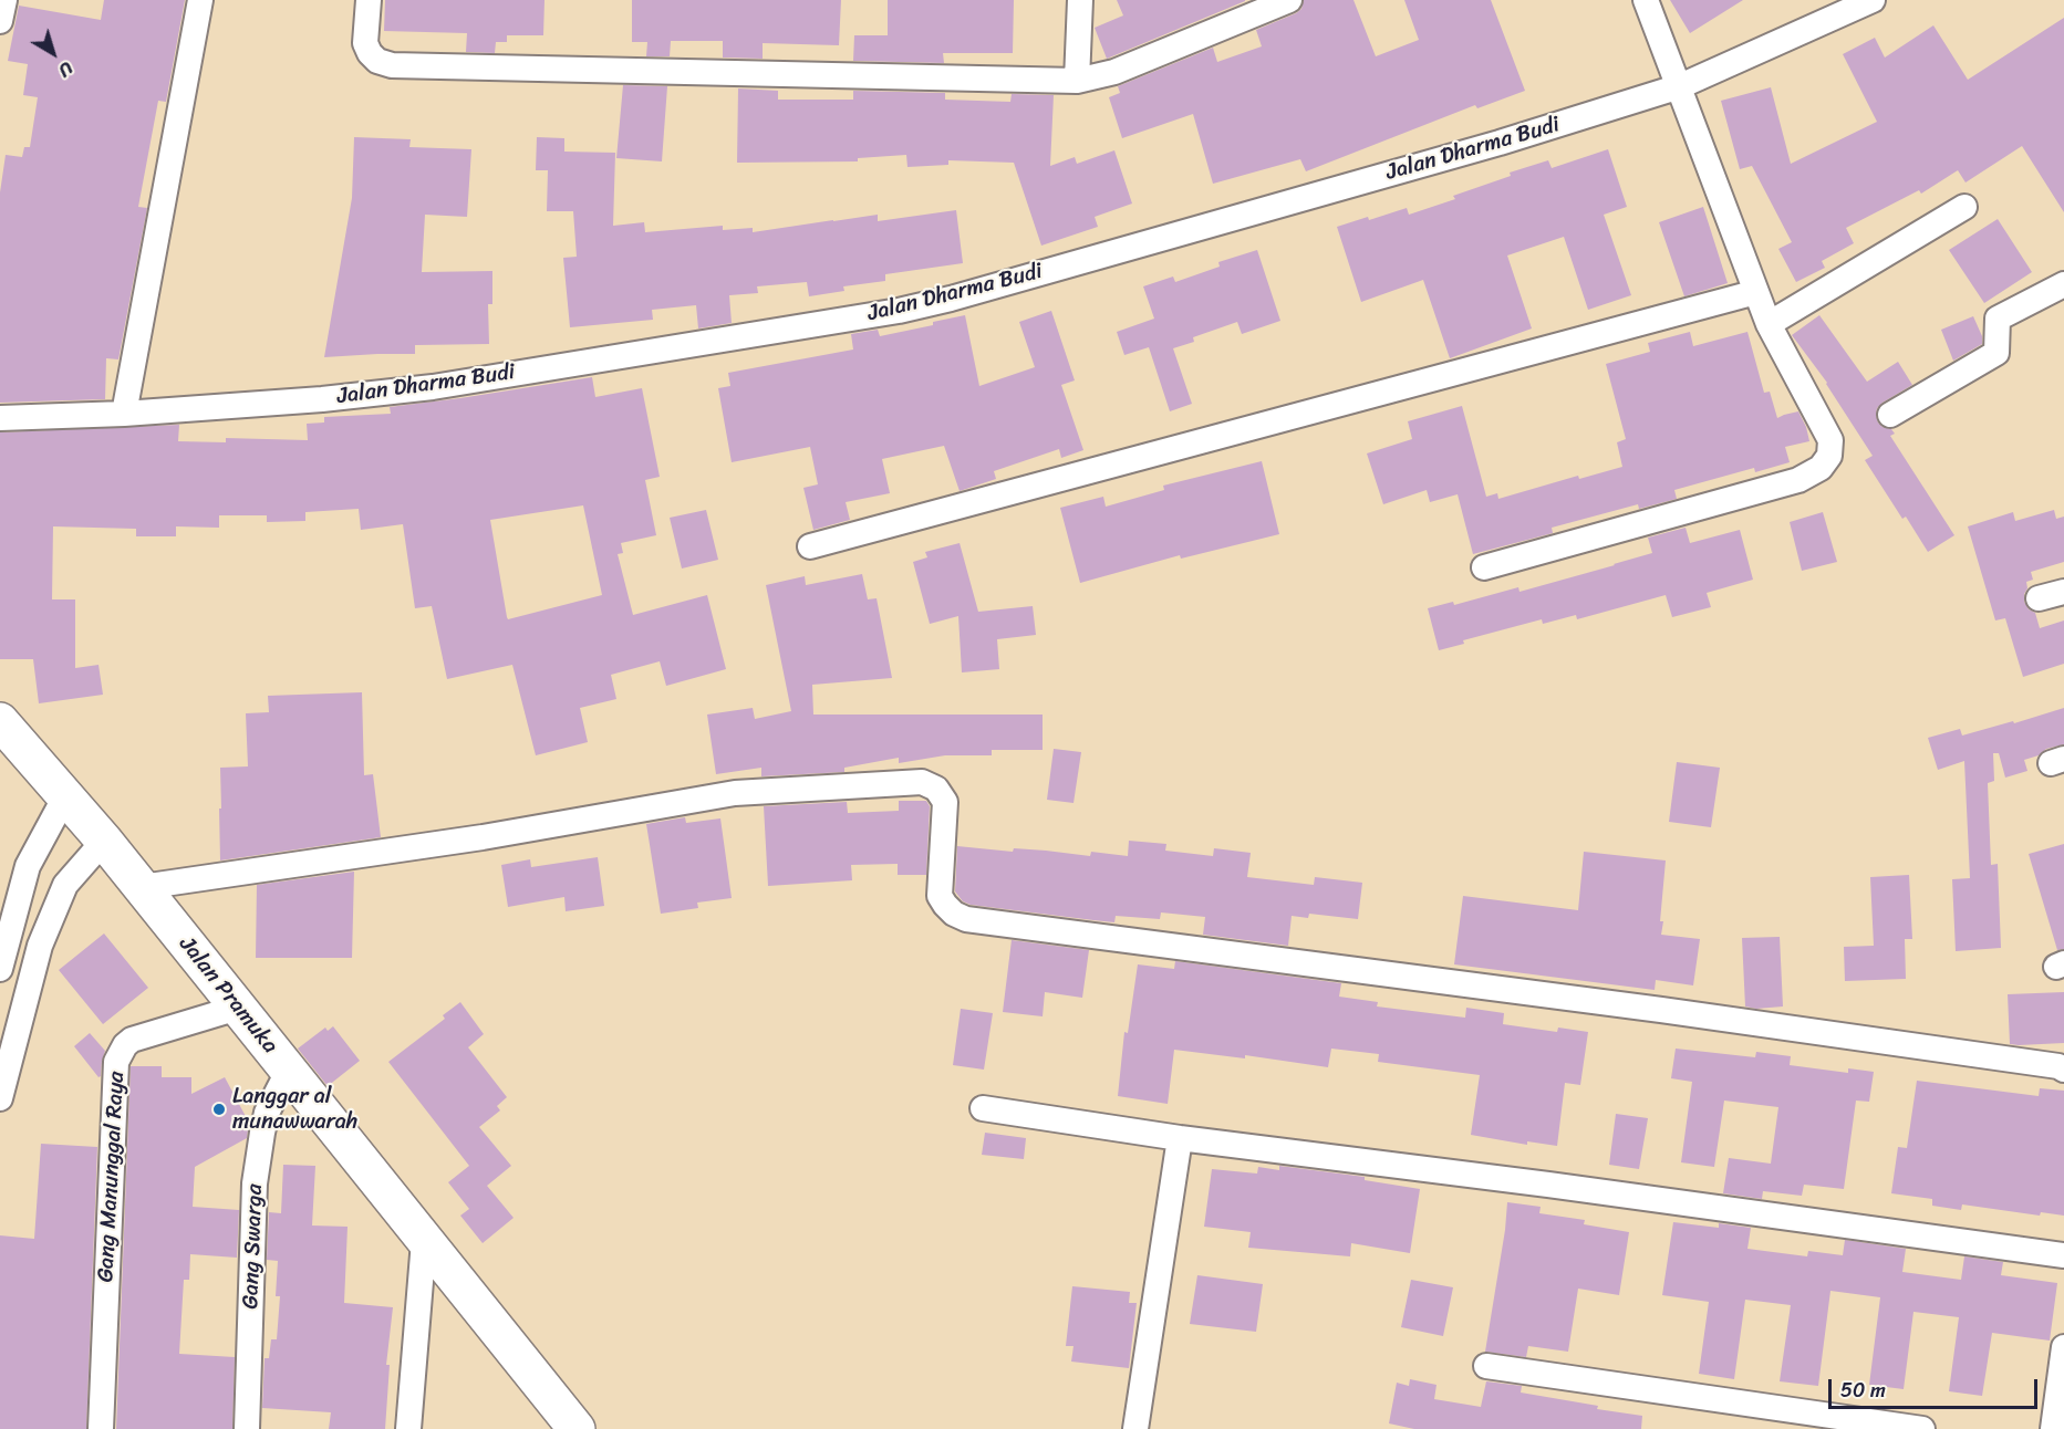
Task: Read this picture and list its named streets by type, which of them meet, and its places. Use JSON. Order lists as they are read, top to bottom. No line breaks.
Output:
{"streets":{"main road":["Jalan Pramuka"],"street":["Jalan Dharma Budi","Gang Manunggal Raya","Gang Swarga"]},"crossings":[["Jalan Pramuka","Gang Manunggal Raya"],["Jalan Pramuka","Gang Swarga"]],"places":["Langgar al munawwarah"],"scale_bar":"50 m","north":"bottom right"}
